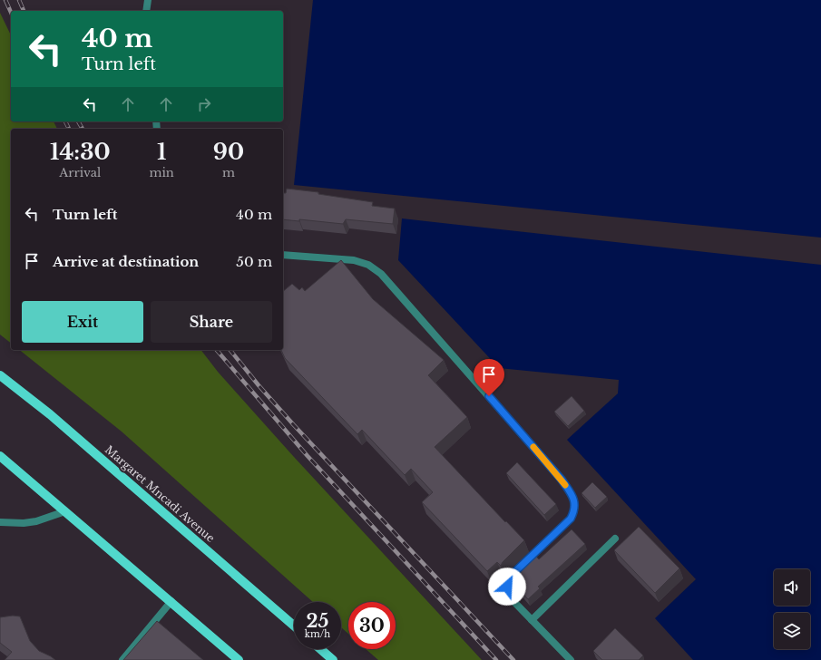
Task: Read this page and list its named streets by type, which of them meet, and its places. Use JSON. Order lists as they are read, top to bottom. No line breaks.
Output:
{"streets":{"main road":["Margaret Mncadi Avenue"]},"page":{"turn":["40 m","Turn left"],"eta":["14:30","Arrival","1","min","90","m"],"list":[{"name":"Turn left","value":"40 m"},{"name":"Arrive at destination","value":"50 m"}],"buttons":["Exit","Share"],"speed":"25 km/h","limit":"30"}}
